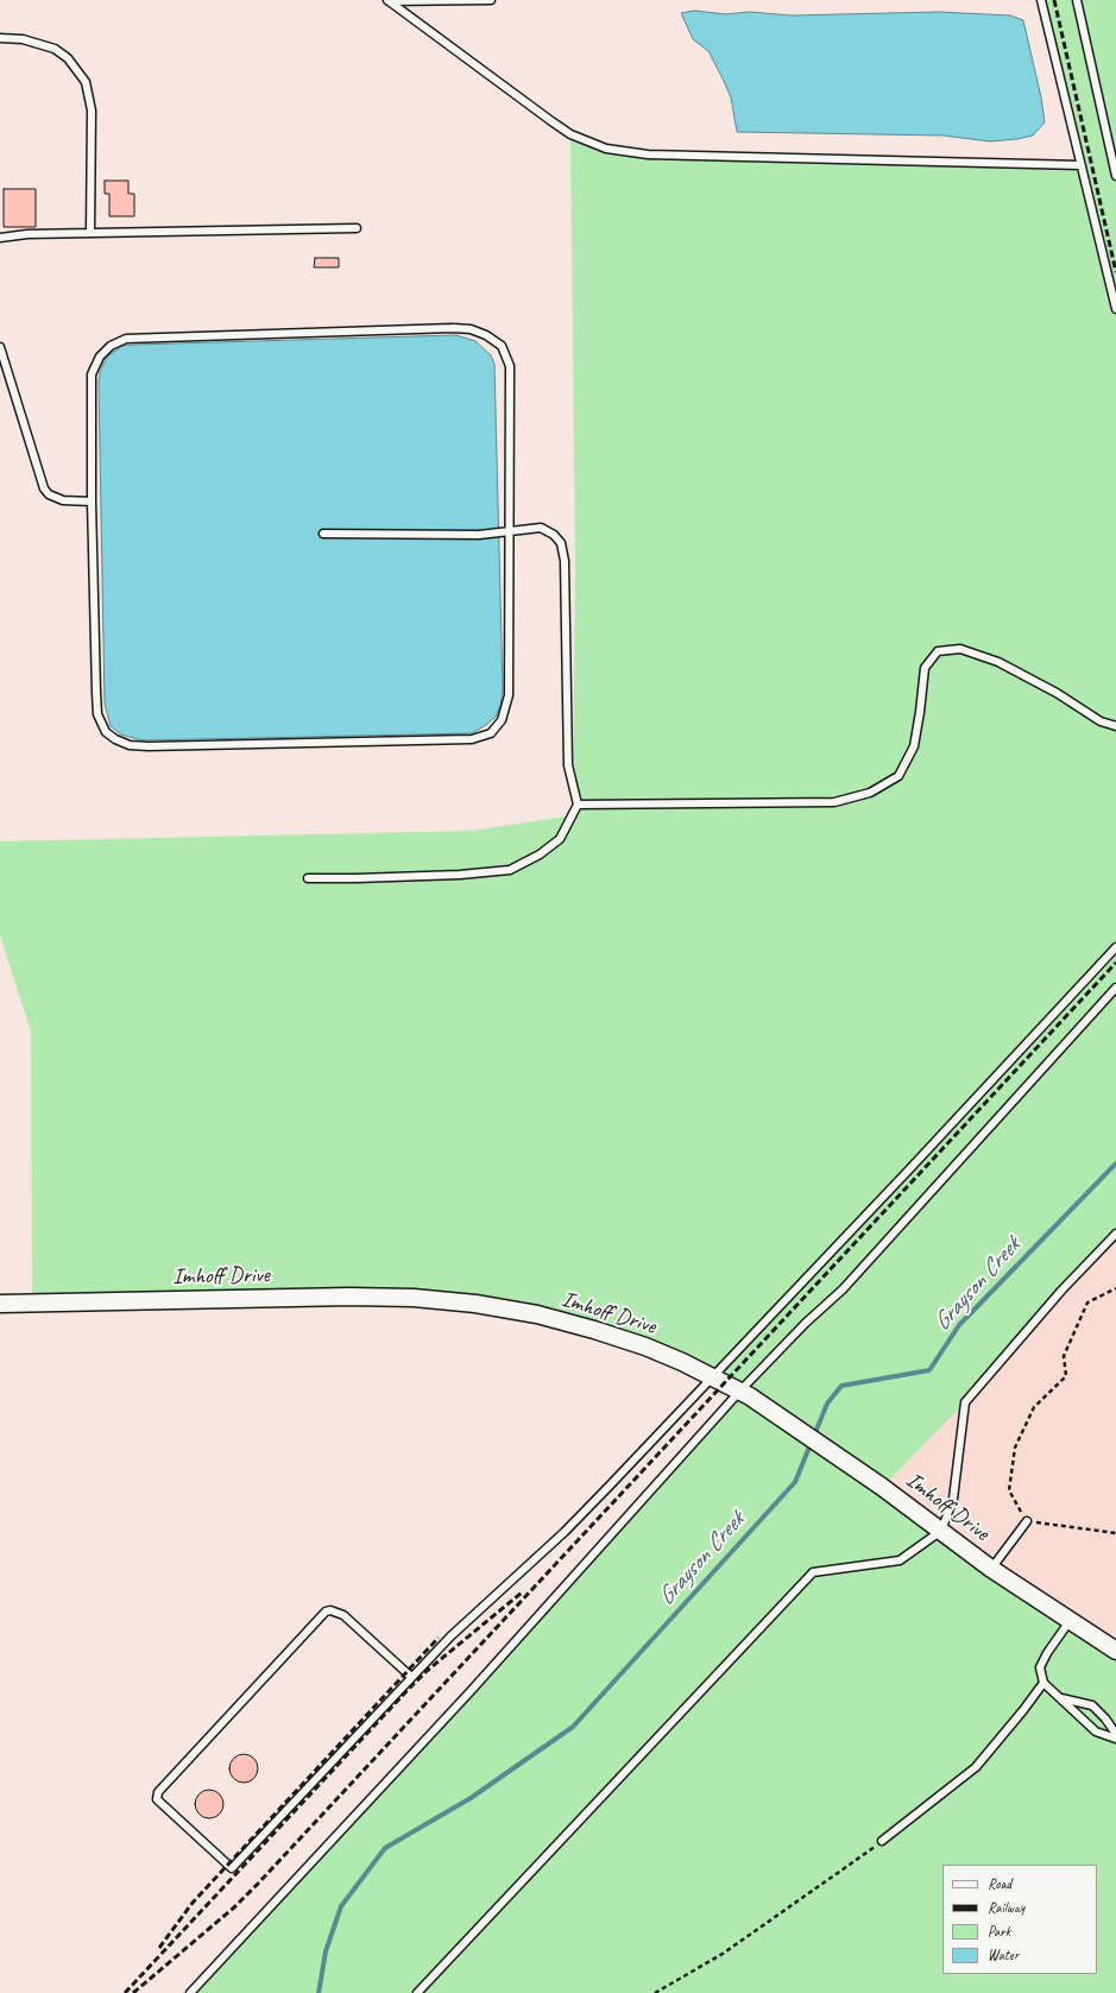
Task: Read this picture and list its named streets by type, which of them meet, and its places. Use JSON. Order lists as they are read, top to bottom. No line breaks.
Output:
{"streets":{"street":["Imhoff Drive"]},"water":["Grayson Creek"],"legend":["Road","Railway","Park","Water"]}
